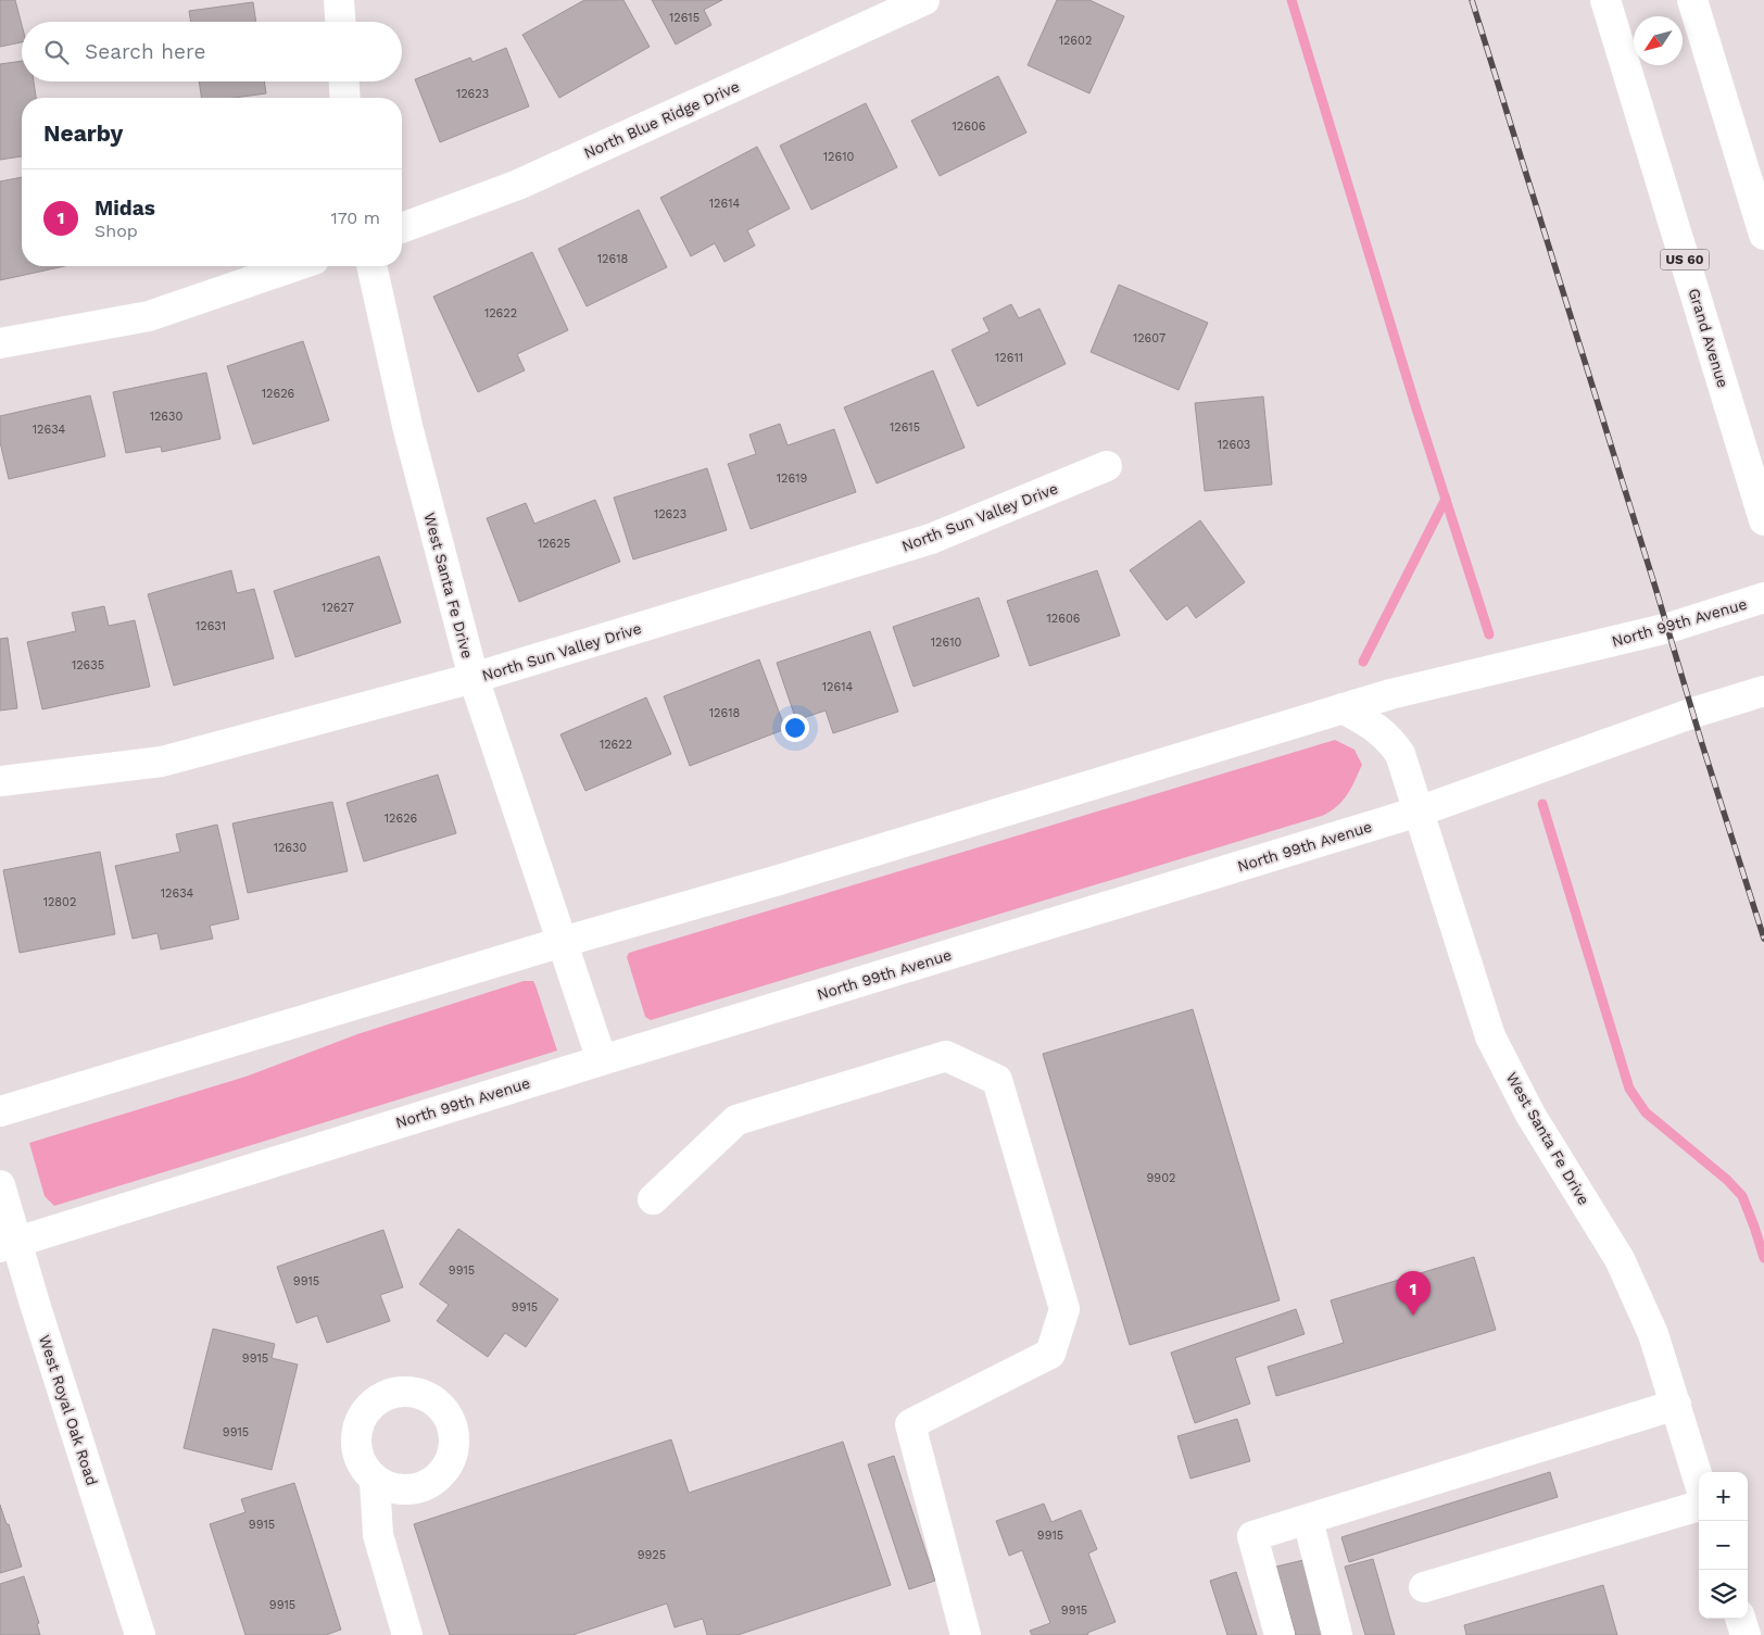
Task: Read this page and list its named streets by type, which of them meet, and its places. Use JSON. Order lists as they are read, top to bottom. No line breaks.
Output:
{"streets":{"main road":["North Blue Ridge Drive","US 60","Grand Avenue","North Sun Valley Drive","West Santa Fe Drive","North 99th Avenue","West Royal Oak Road"]},"crossings":[["North Sun Valley Drive","West Santa Fe Drive"],["West Santa Fe Drive","North 99th Avenue"],["North 99th Avenue","West Royal Oak Road"]],"house_numbers":["12615","12602","12623","12606","12610","12614","12618","12622","12607","12611","12626","12630","12615","12634","12603","12619","12623","12625","12627","12606","12631","12610","12635","12614","12618","12622","12626","12630","12634","12802","9902","9915","9915","9915","9915","9915","9915","9915","9925","9915","9915"],"north":"bottom left","page":{"search":"Search here","heading":"Nearby","list":[{"mark":"1","name":"Midas","note":"Shop","value":"170 m"}],"pins":"1","map_buttons":["+","−"]}}
